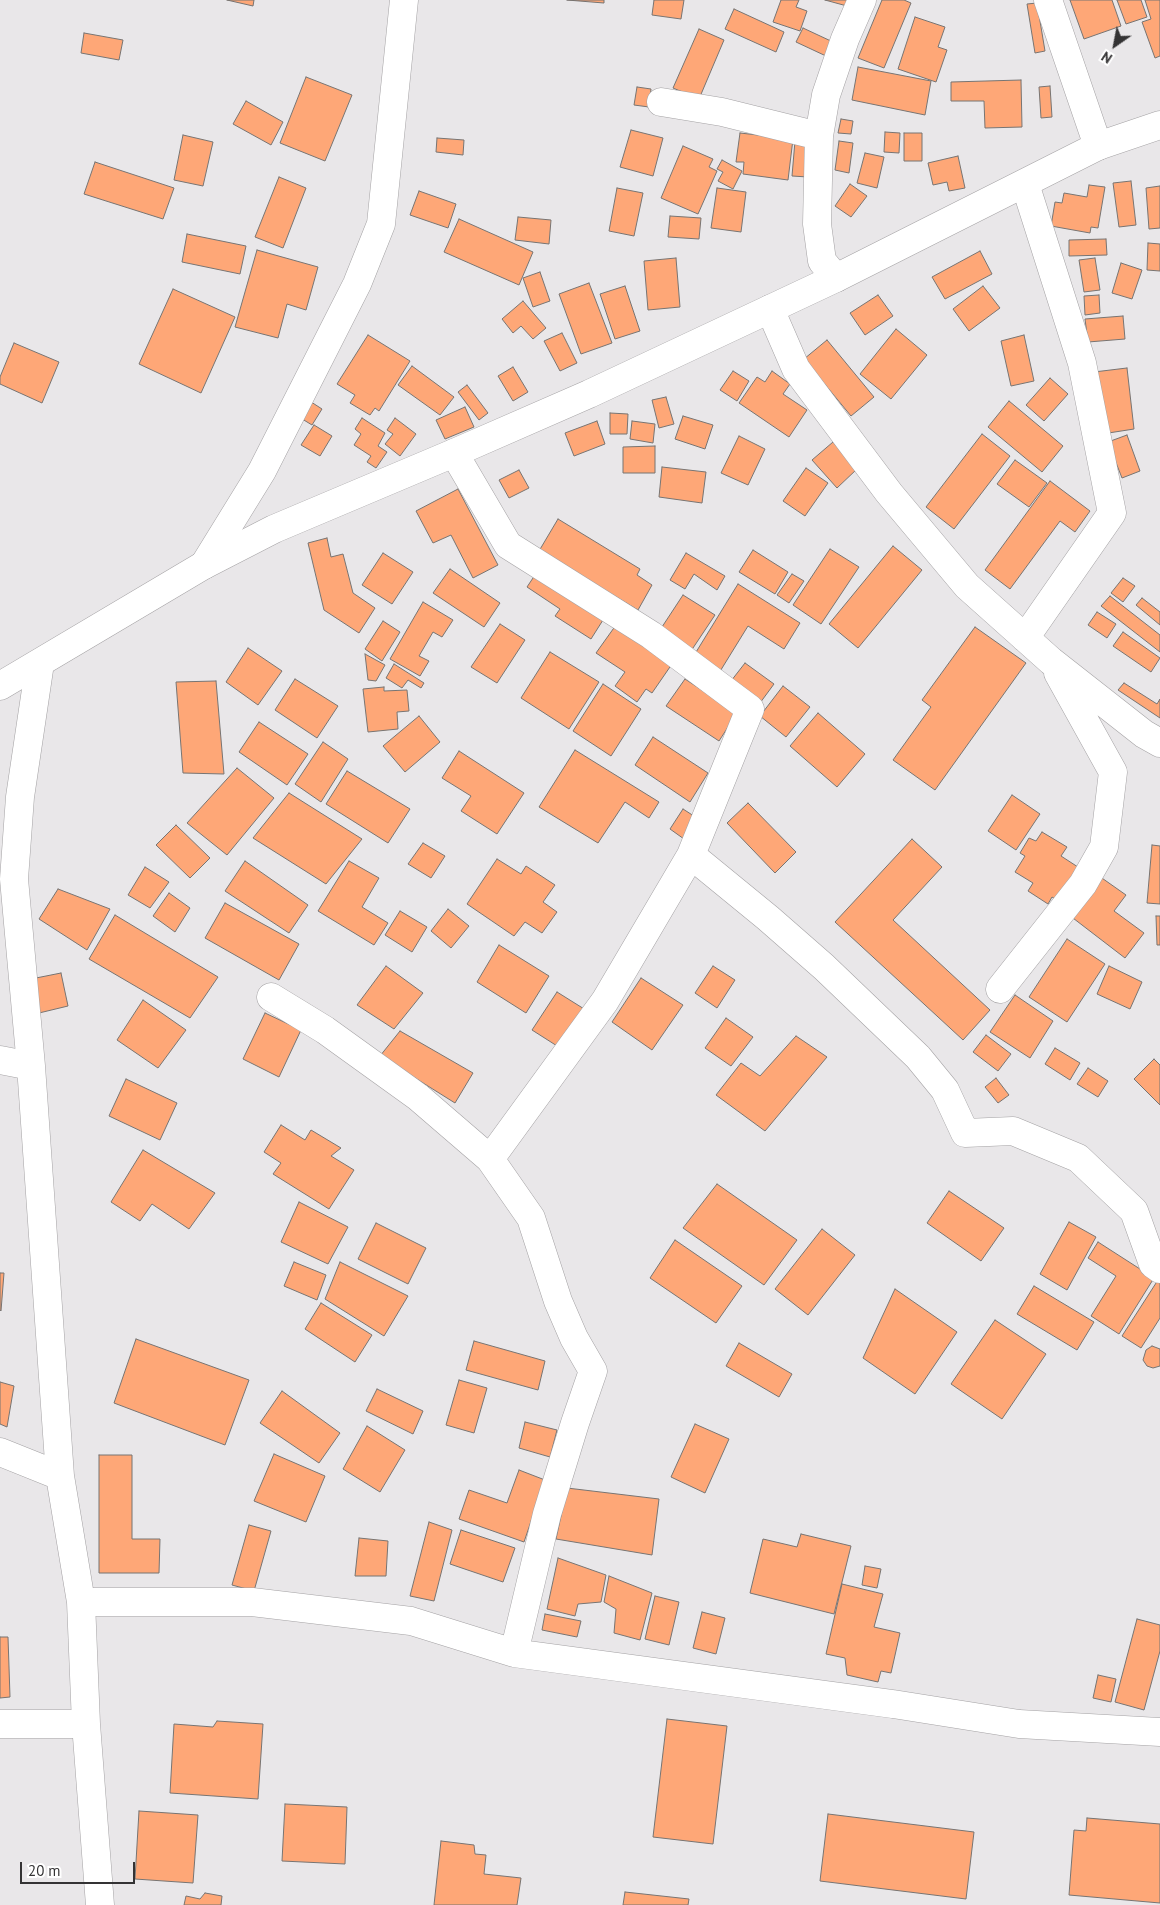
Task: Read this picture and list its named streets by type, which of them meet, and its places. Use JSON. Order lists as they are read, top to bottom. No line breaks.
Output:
{"scale_bar":"20 m","north":"bottom left"}
